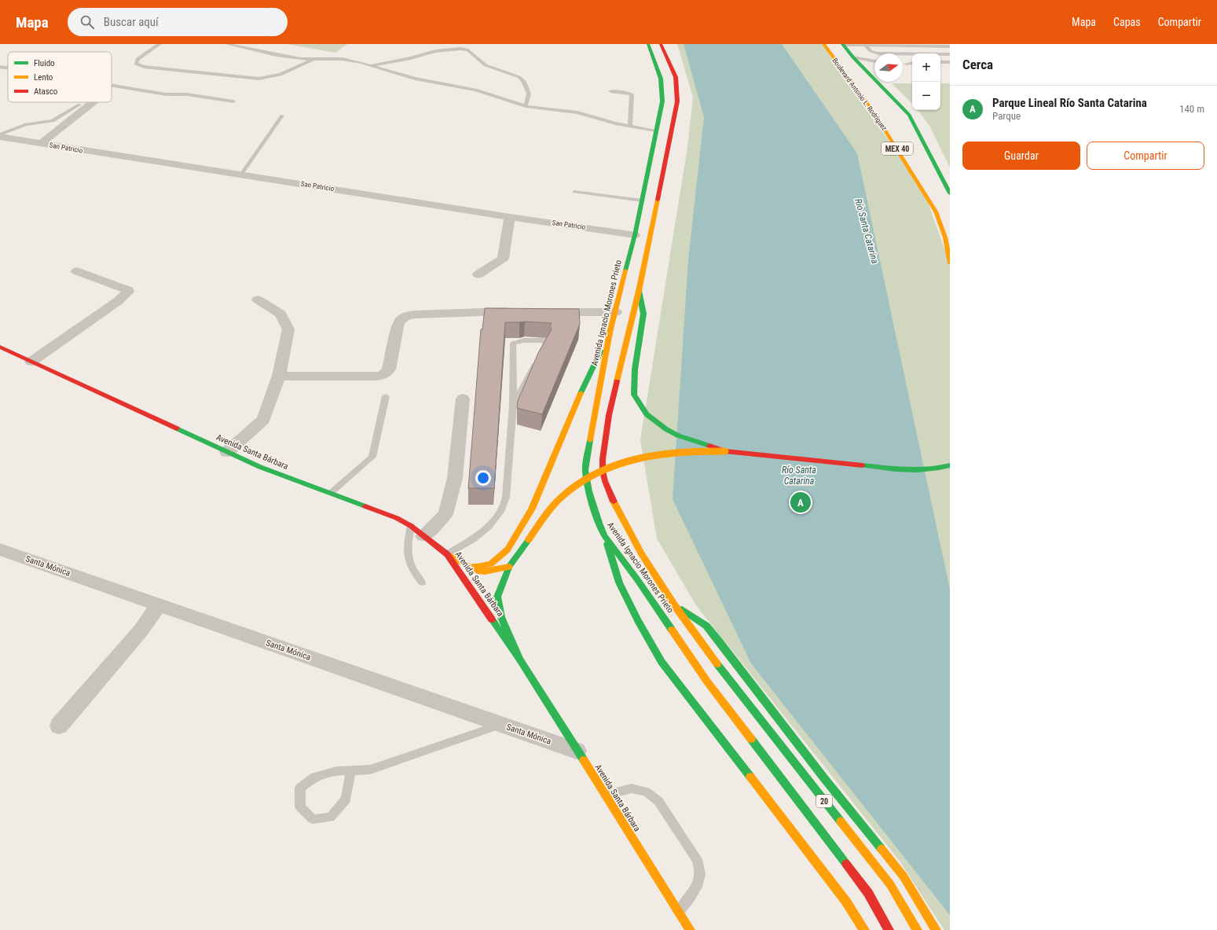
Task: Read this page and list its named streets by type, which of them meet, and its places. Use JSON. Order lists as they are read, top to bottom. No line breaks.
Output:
{"streets":{"main road":["Boulevard Antonio L. Rodríguez","MEX 40","Avenida Ignacio Morones Prieto","Avenida Santa Bárbara","20"],"street":["San Patricio","Santa Mónica"]},"crossings":[["San Patricio","Avenida Ignacio Morones Prieto"],["Avenida Santa Bárbara","Santa Mónica"]],"water":["Río Santa Catarina"],"legend":["Fluido","Lento","Atasco"],"north":"right","page":{"header":"Mapa","search":"Buscar aquí","nav":["Mapa","Capas","Compartir"],"heading":"Cerca","map_buttons":["+","−"],"list":[{"mark":"A","name":"Parque Lineal Río Santa Catarina","note":"Parque","value":"140 m"}],"buttons":["Guardar","Compartir"],"pins":"A"}}
